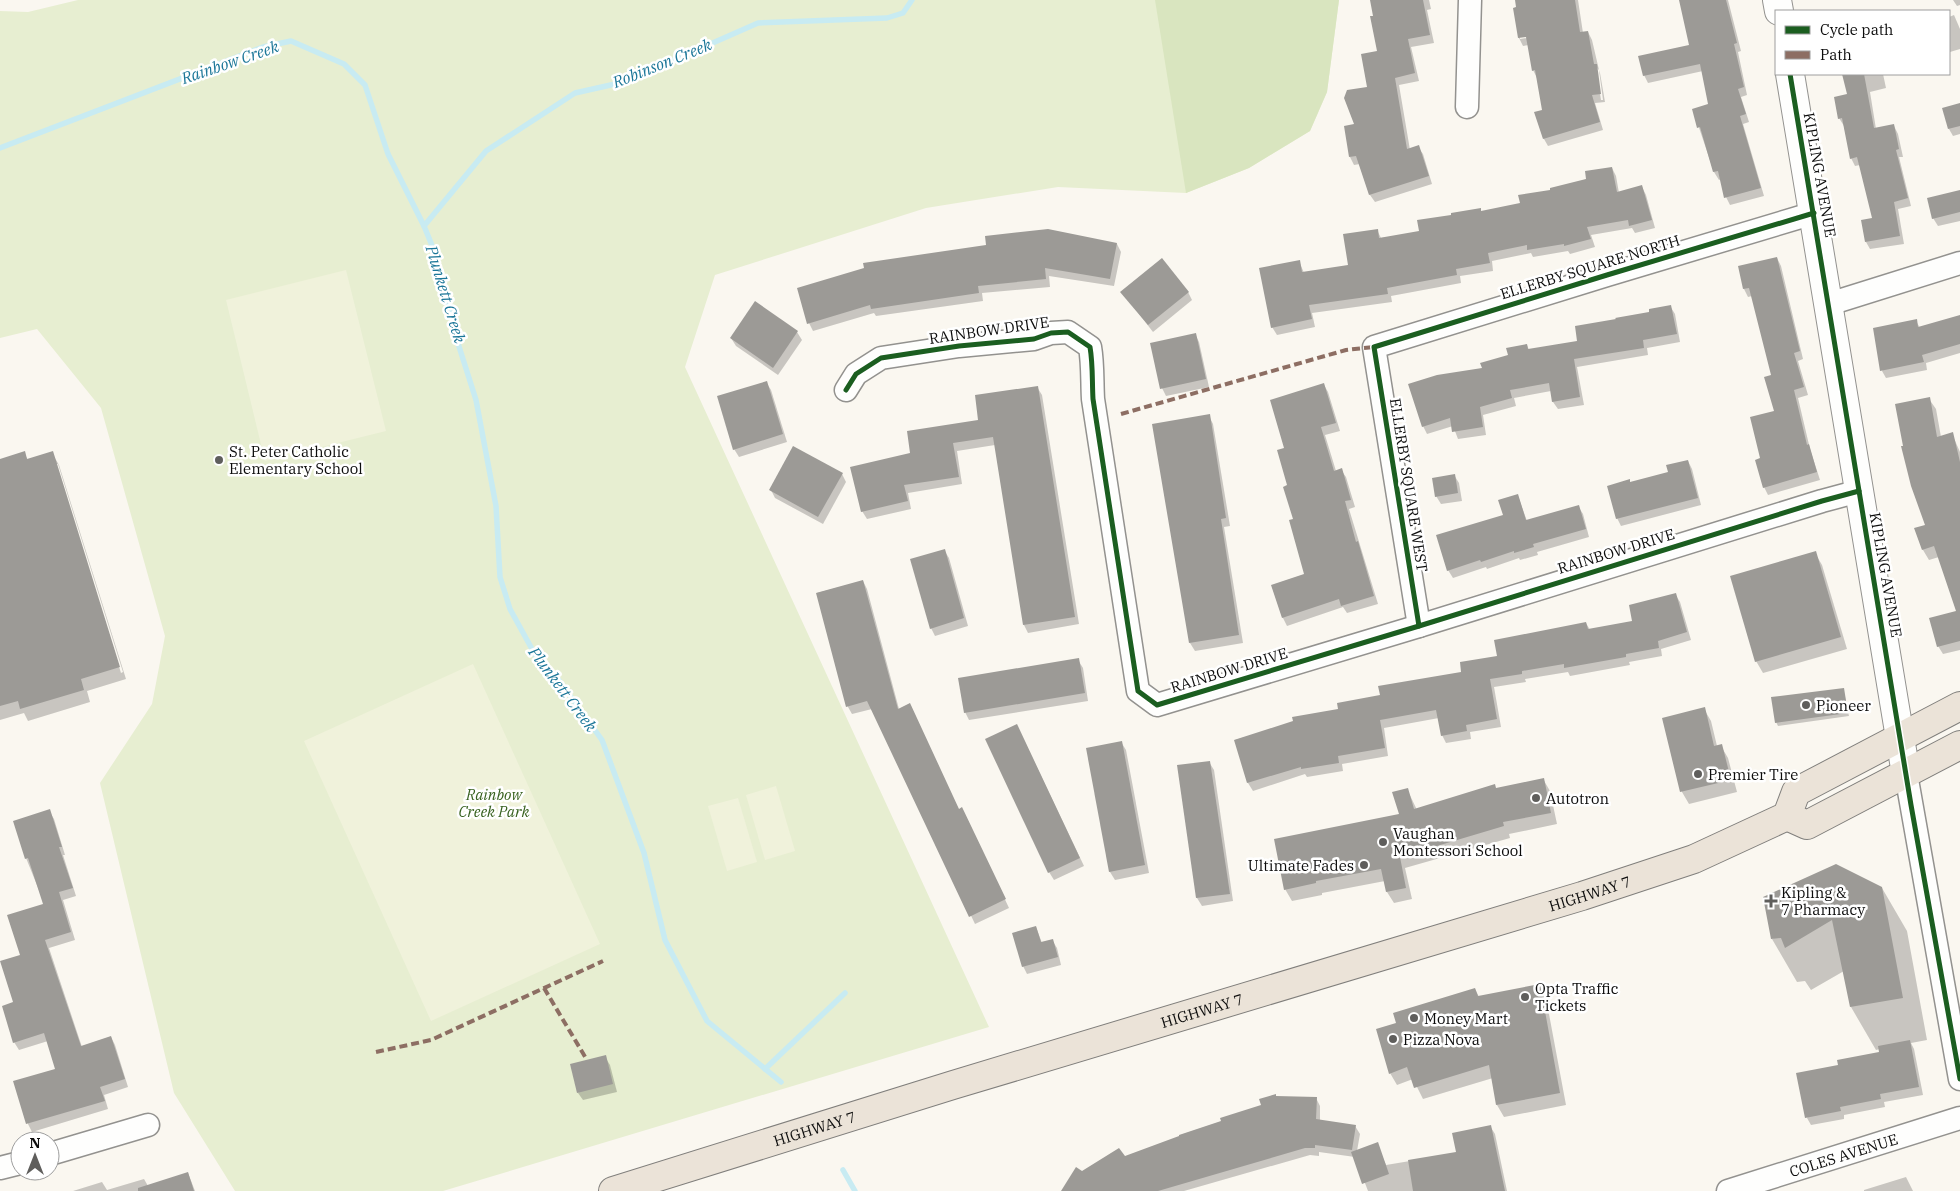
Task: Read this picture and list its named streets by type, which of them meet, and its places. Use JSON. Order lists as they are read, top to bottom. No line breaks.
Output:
{"streets":{"main road":["HIGHWAY 7"],"street":["KIPLING AVENUE","ELLERBY SQUARE NORTH","RAINBOW DRIVE","ELLERBY SQUARE WEST","COLES AVENUE"]},"crossings":[["KIPLING AVENUE","ELLERBY SQUARE NORTH"],["KIPLING AVENUE","RAINBOW DRIVE"],["ELLERBY SQUARE NORTH","ELLERBY SQUARE WEST"],["RAINBOW DRIVE","ELLERBY SQUARE WEST"]],"water":["Rainbow Creek","Robinson Creek","Plunkett Creek"],"parks":["Rainbow Creek Park"],"places":{"other":["St. Peter Catholic Elementary School","Pioneer","Premier Tire","Autotron","Vaughan Montessori School","Ultimate Fades","Opta Traffic Tickets","Money Mart","Pizza Nova"],"health":["Kipling & 7 Pharmacy"]},"legend":["Cycle path","Path"],"north":"top"}
